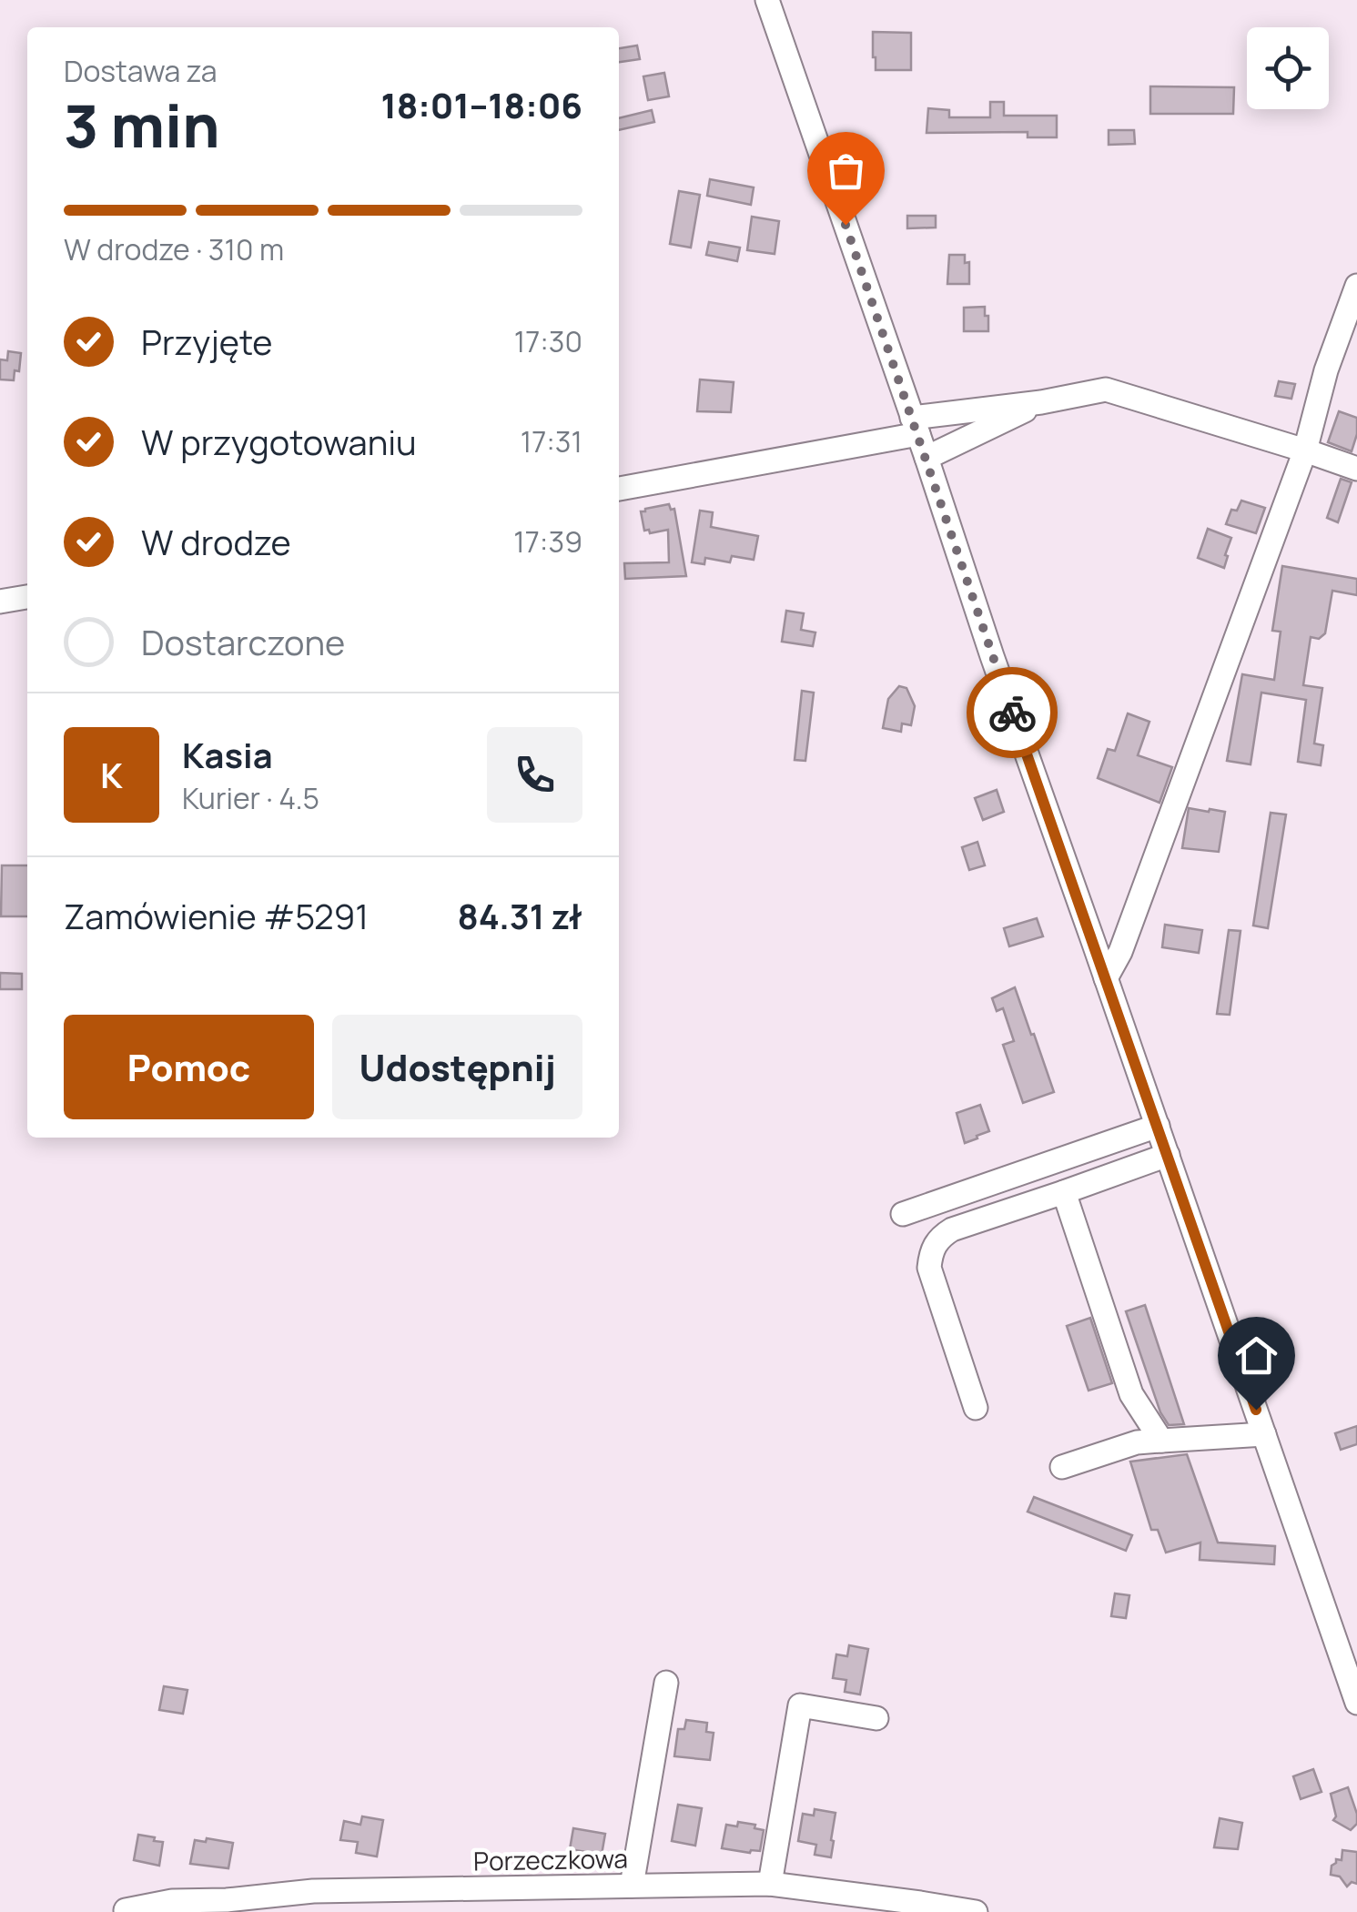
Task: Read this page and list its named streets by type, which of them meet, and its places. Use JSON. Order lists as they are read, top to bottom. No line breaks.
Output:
{"streets":{"street":["Porzeczkowa"]},"page":{"heading":["3 min","Dostawa za","18:01–18:06"],"panel":["Kasia","Kurier · 4.5","Zamówienie #5291","84.31 zł"],"bar":"W drodze · 310 m","list":[["Przyjęte","17:30"],["W przygotowaniu","17:31"],["W drodze","17:39"],"Dostarczone"],"round":"K","buttons":["Pomoc","Udostępnij"]}}
